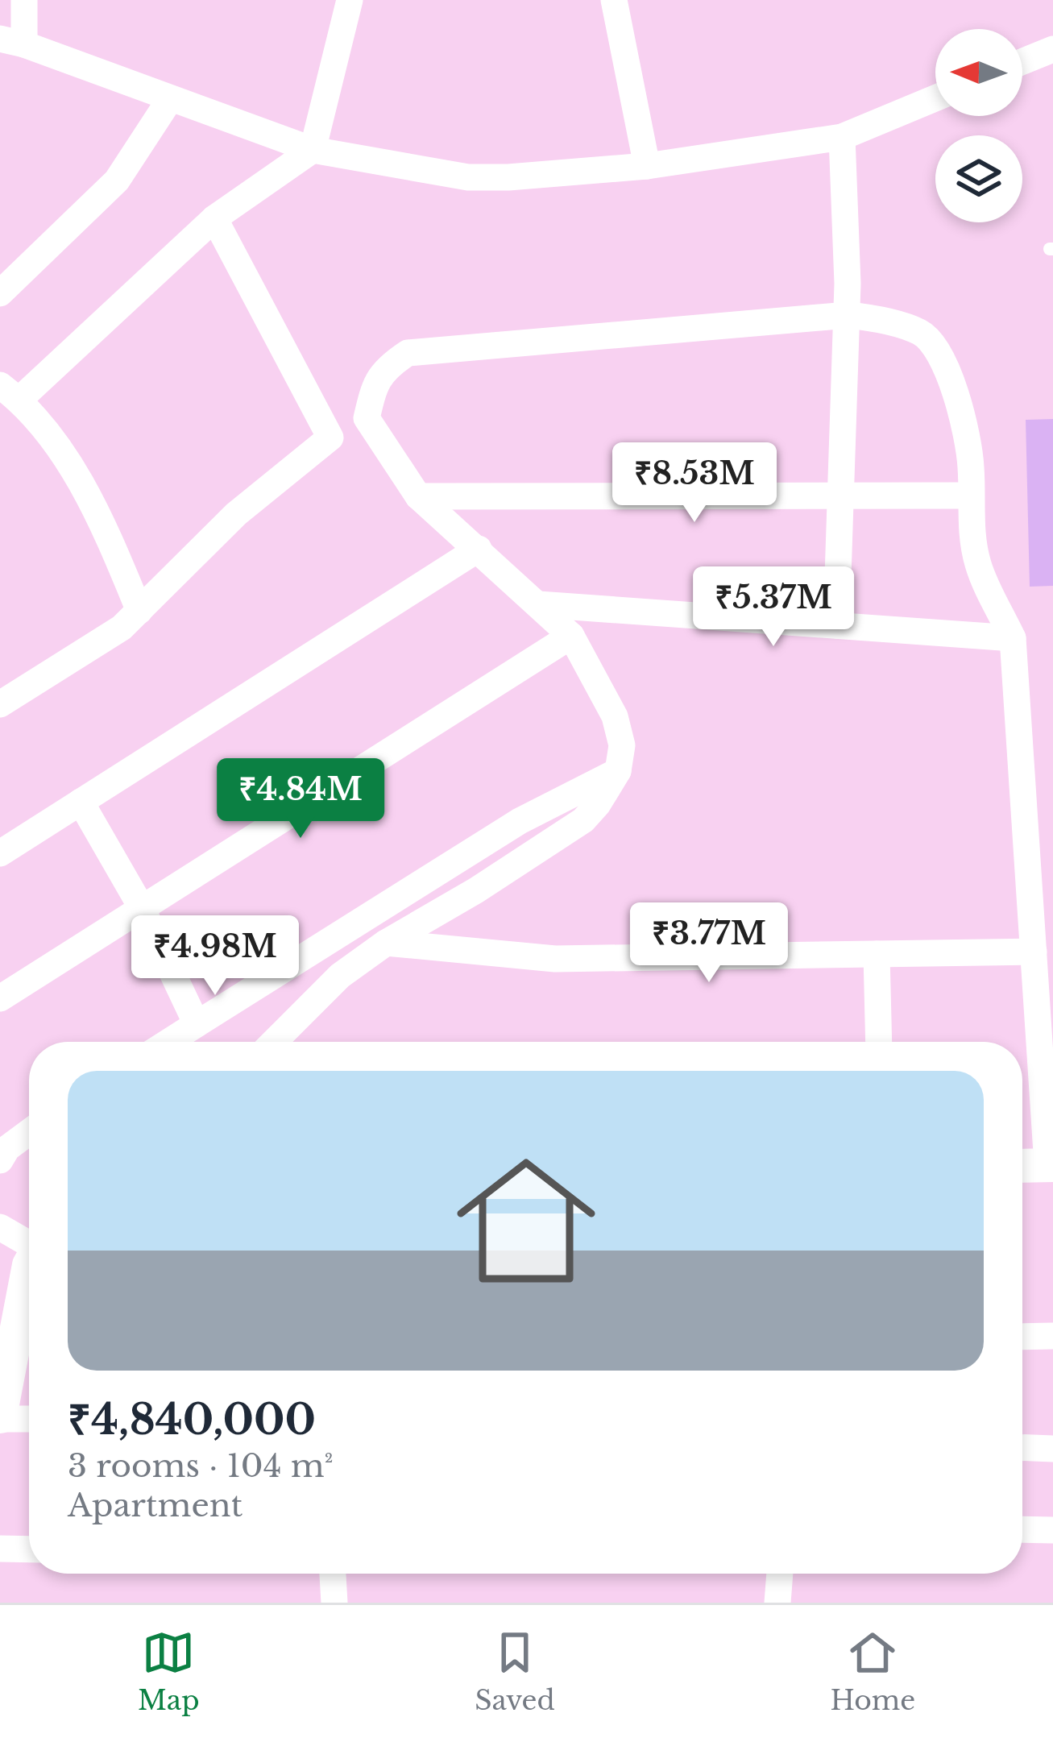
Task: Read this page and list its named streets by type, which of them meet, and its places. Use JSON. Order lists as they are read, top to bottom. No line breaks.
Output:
{"north":"left","page":{"price":["₹8.53M","₹5.37M","₹4.84M","₹3.77M","₹4.98M"],"list":[{"name":"₹4,840,000","note":"3 rooms · 104 m² · Apartment"}],"tabs":["Map","Saved","Home"]}}
